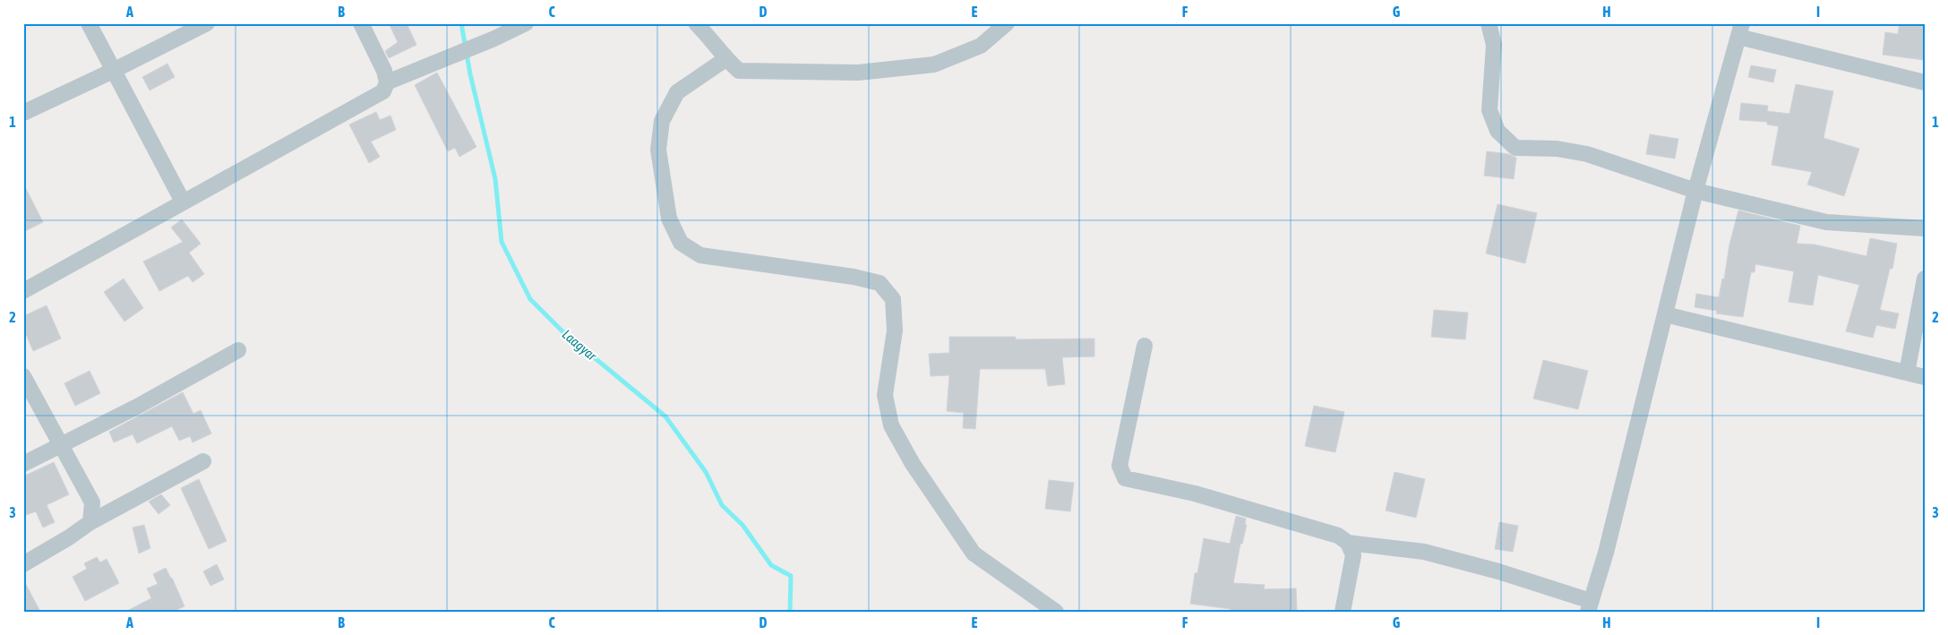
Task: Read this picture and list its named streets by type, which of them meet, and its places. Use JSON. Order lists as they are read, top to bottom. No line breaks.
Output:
{"water":["Laagyar"],"grid":{"columns":["A","B","C","D","E","F","G","H","I"],"rows":["1","2","3"]}}
